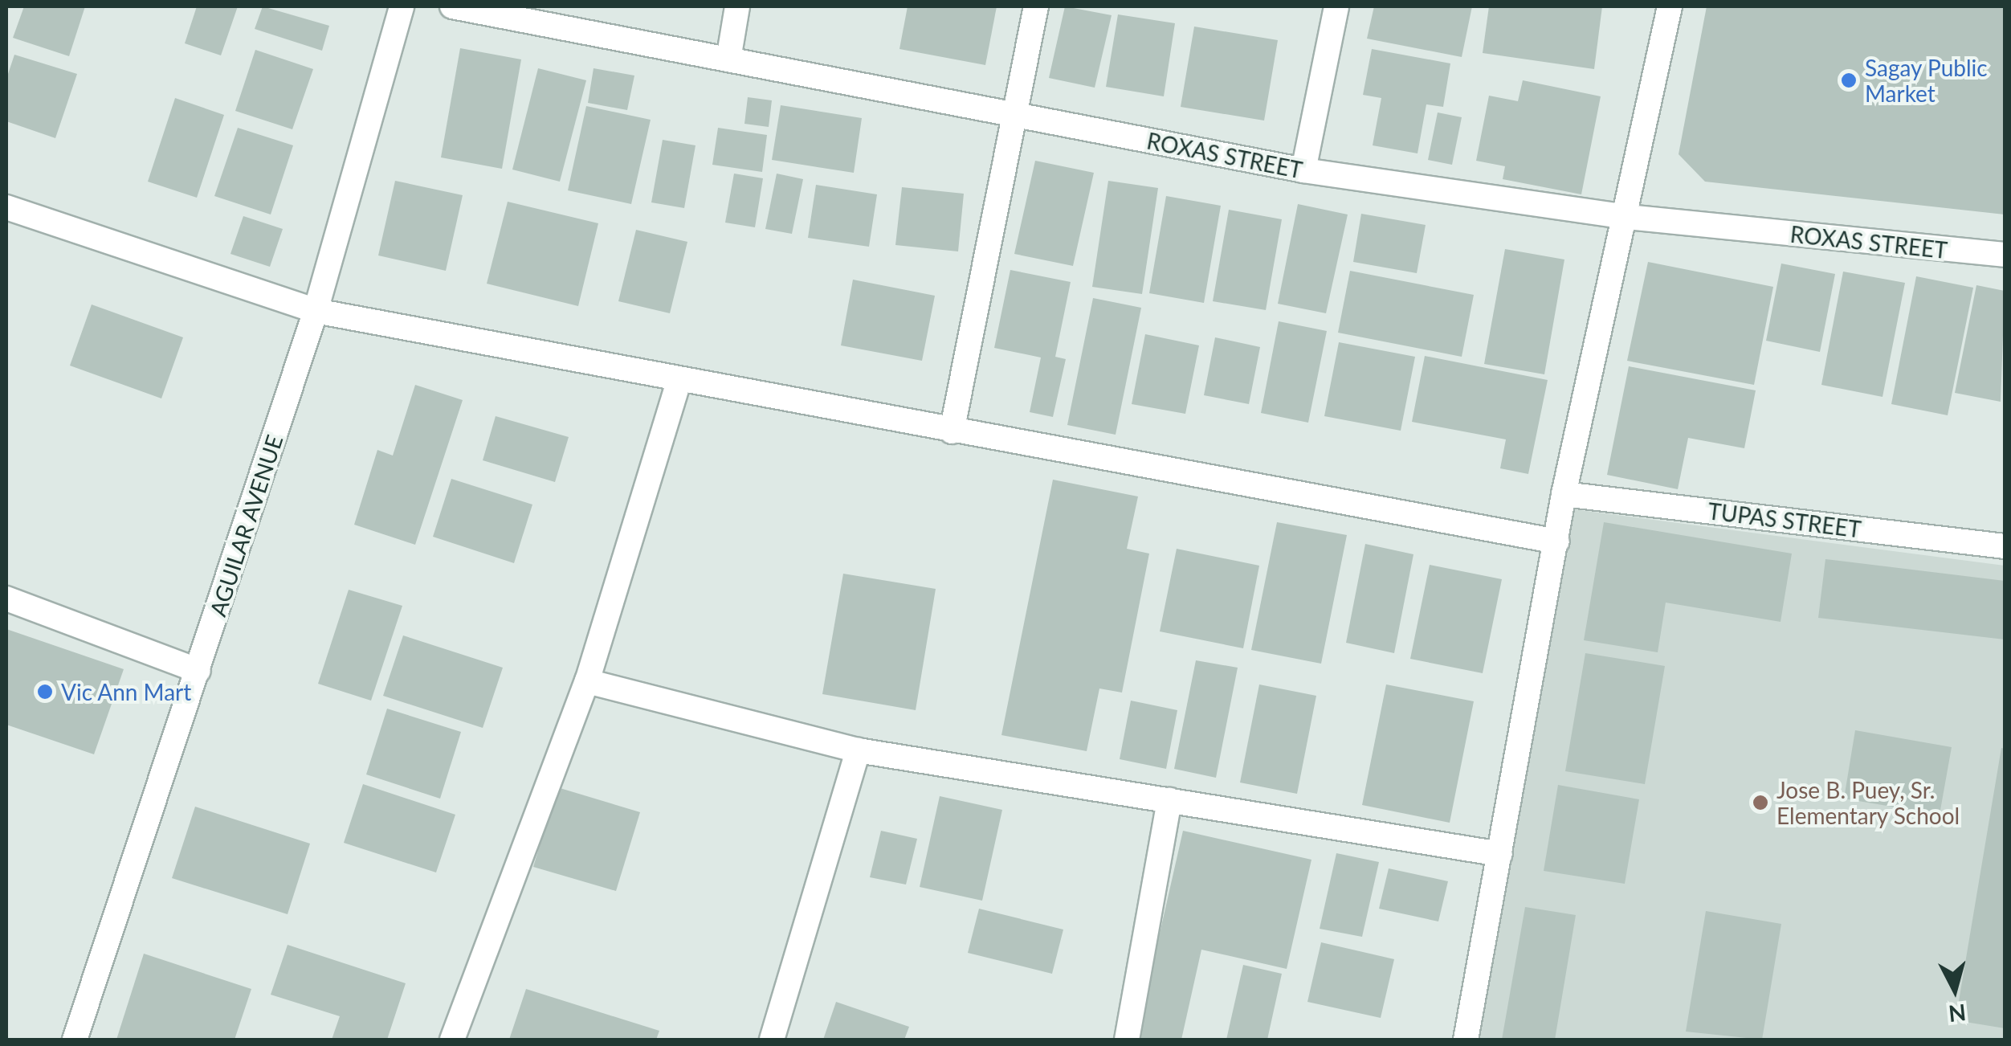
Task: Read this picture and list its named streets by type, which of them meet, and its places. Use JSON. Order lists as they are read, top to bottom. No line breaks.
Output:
{"streets":{"street":["ROXAS STREET","TUPAS STREET","AGUILAR AVENUE"]},"places":["Sagay Public Market","Vic Ann Mart","Jose B. Puey, Sr. Elementary School"],"north":"bottom"}
